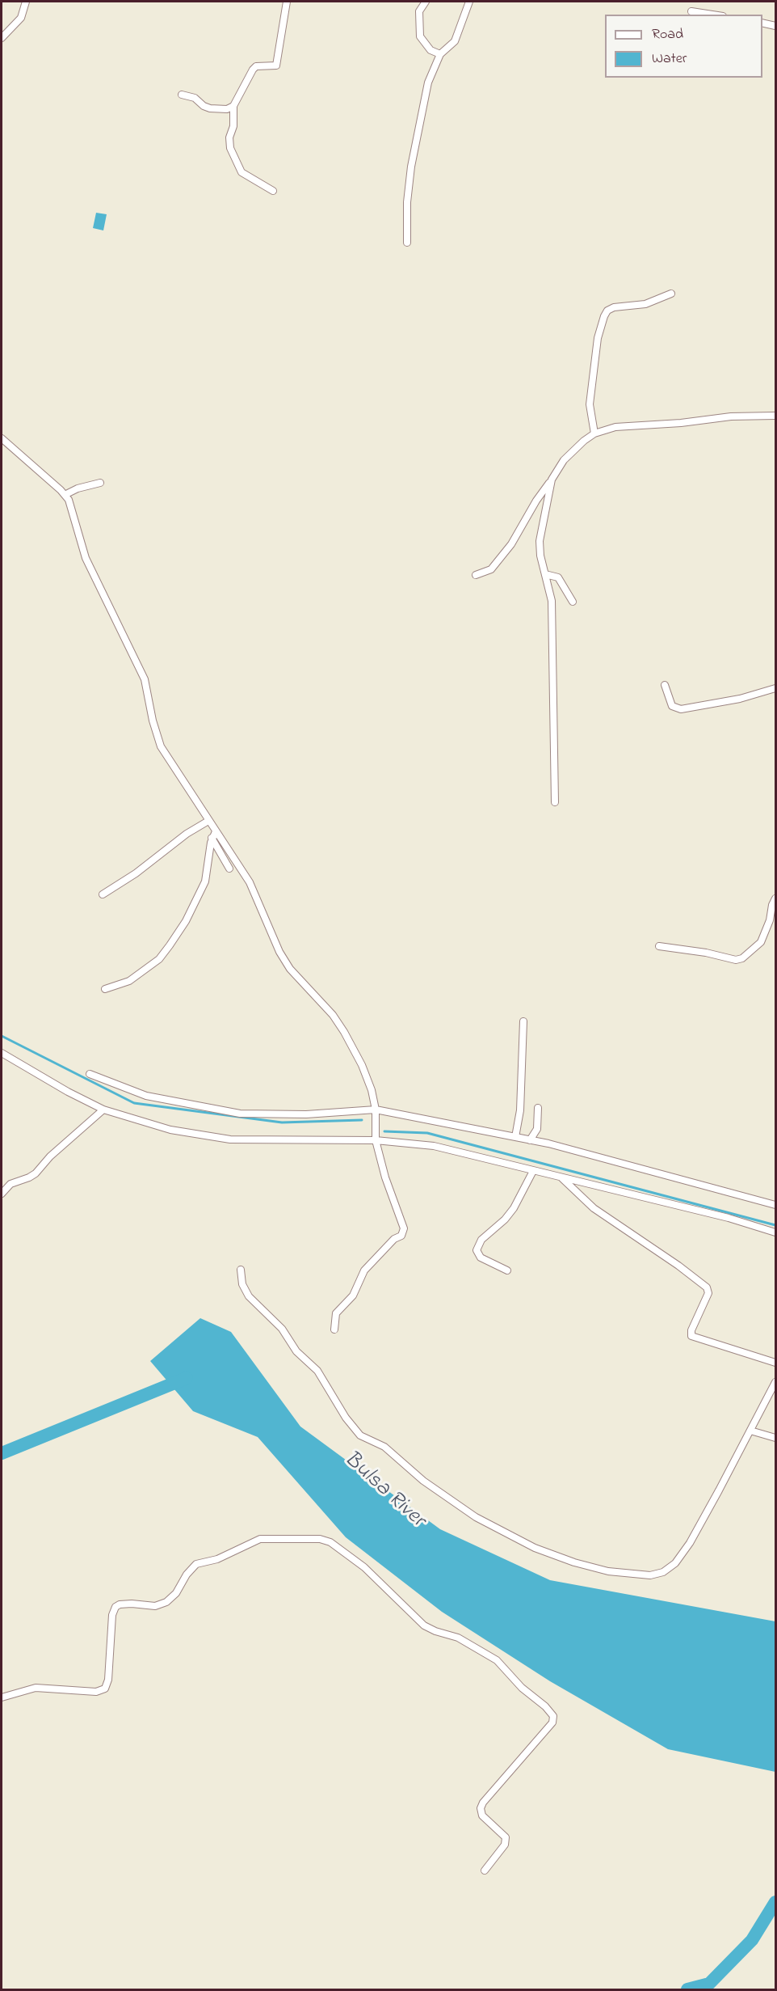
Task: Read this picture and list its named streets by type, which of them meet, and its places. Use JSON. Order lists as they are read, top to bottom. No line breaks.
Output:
{"water":["Bulsa River"],"legend":["Road","Water"]}
